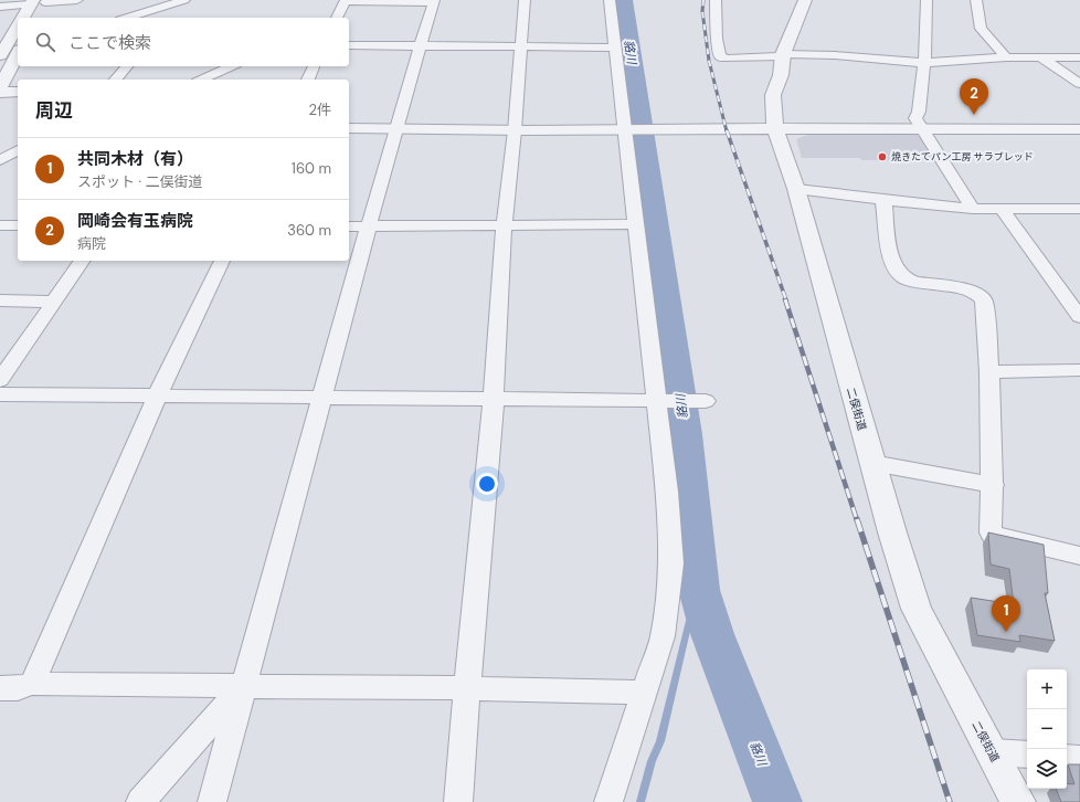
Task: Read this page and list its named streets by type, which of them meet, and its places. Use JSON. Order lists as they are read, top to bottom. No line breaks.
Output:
{"streets":{"street":["二俣街道"]},"water":["貉川"],"places":["焼きたてパン工房 サラブレッド"],"page":{"search":"ここで検索","pins":["2","1"],"heading":["周辺","2件"],"list":[{"mark":"1","name":"共同木材（有）","note":"スポット · 二俣街道","value":"160 m"},{"mark":"2","name":"岡崎会有玉病院","note":"病院","value":"360 m"}],"map_buttons":["+","−"]}}
